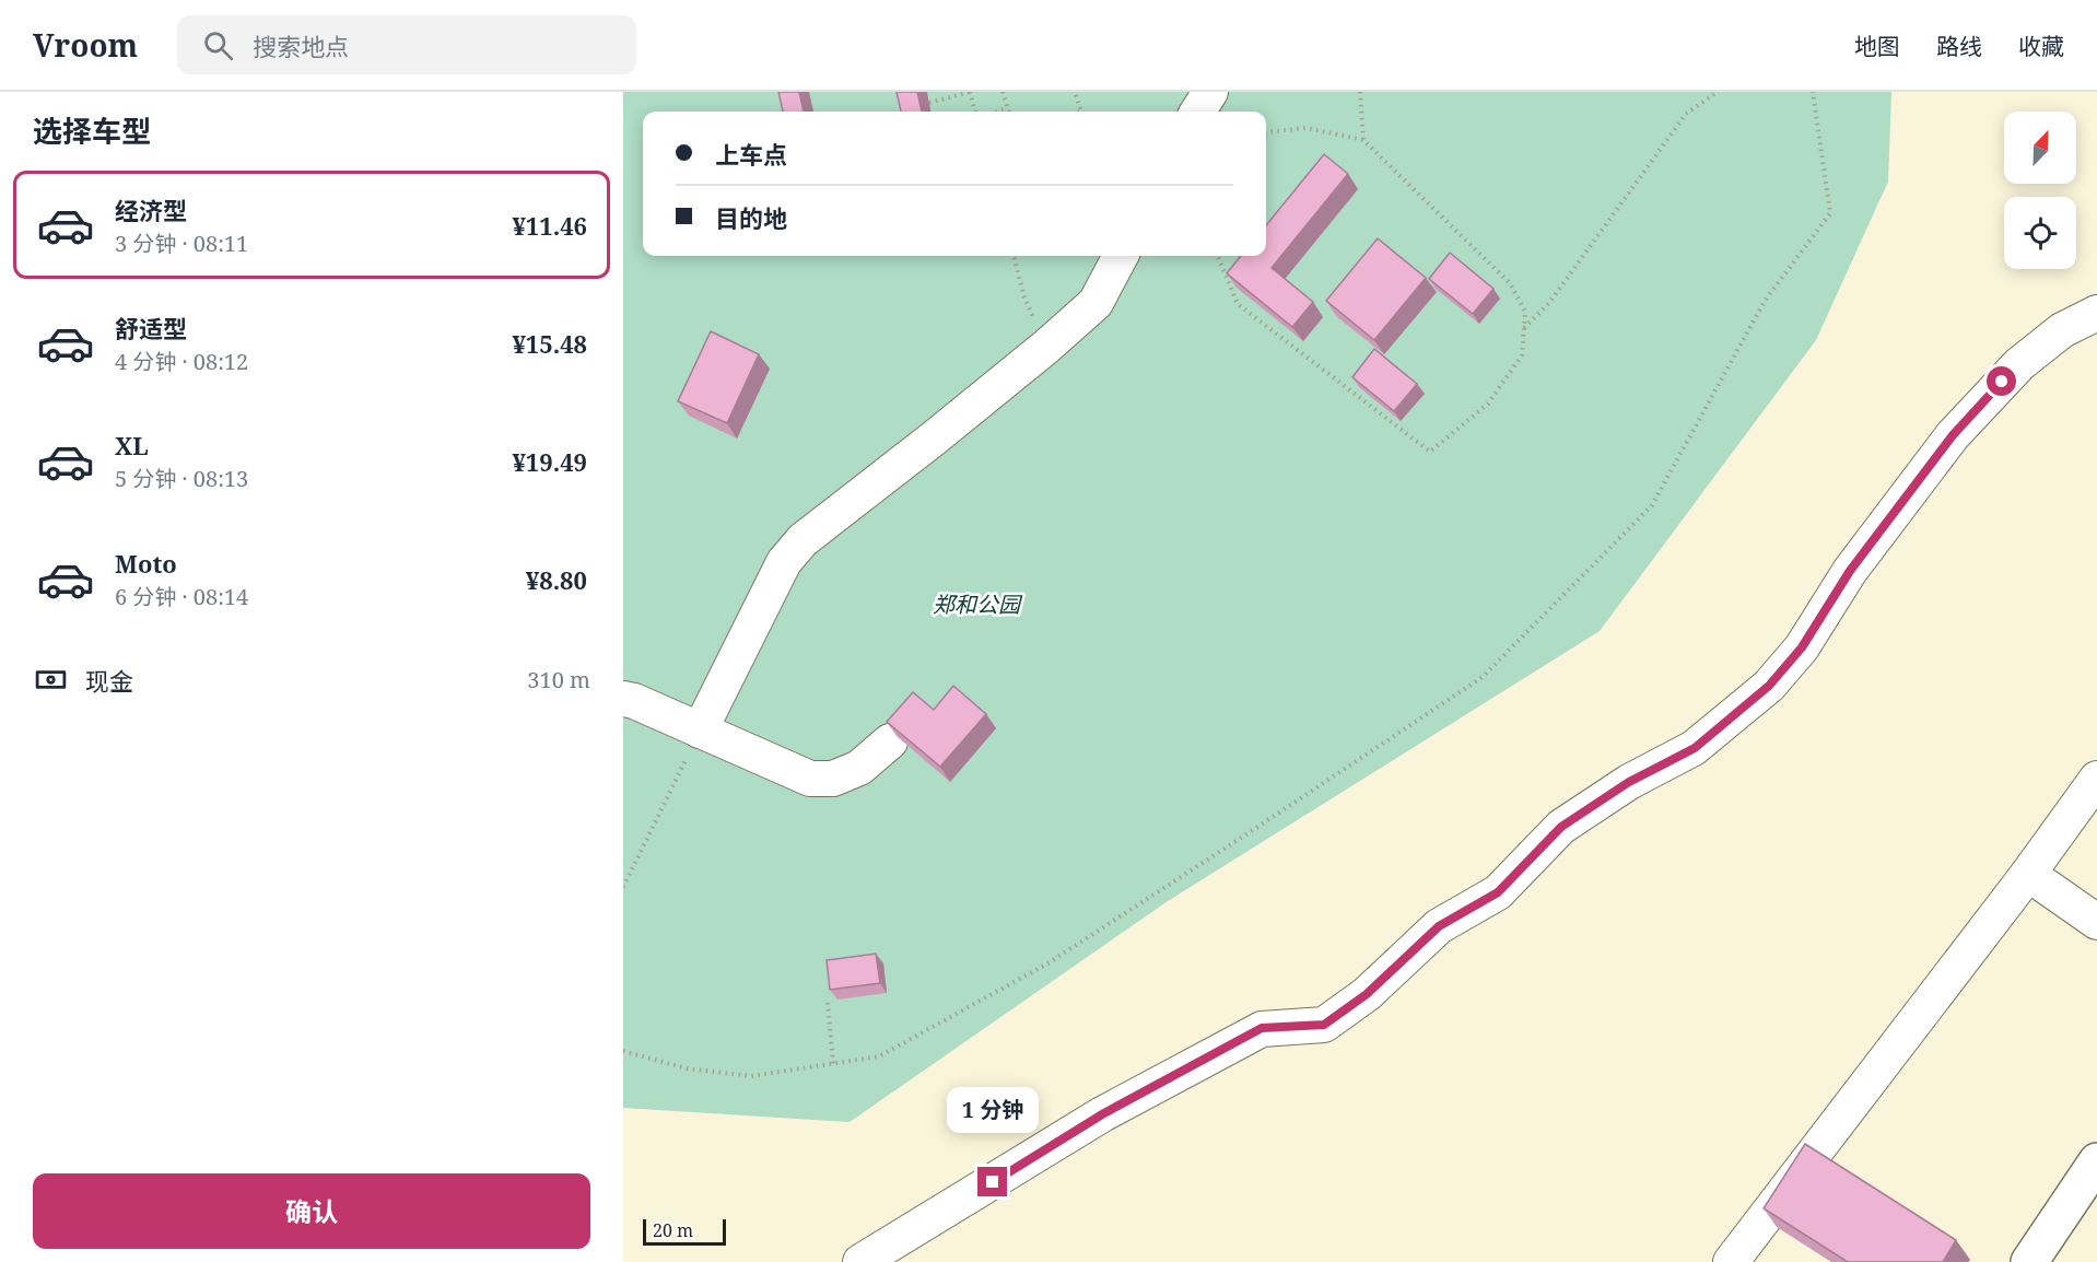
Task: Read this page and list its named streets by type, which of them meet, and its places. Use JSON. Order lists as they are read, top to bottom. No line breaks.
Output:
{"parks":["郑和公园"],"scale_bar":"20 m","north":"top right","page":{"header":"Vroom","search":"搜索地点","nav":["地图","路线","收藏"],"heading":"选择车型","banner":["上车点","目的地"],"list":[{"name":"经济型","note":"3 分钟 · 08:11","value":"¥11.46"},{"name":"舒适型","note":"4 分钟 · 08:12","value":"¥15.48"},{"name":"XL","note":"5 分钟 · 08:13","value":"¥19.49"},{"name":"Moto","note":"6 分钟 · 08:14","value":"¥8.80"}],"pay":["现金","310 m"],"bubble":"1 分钟","buttons":"确认","scale":"20 m"}}
